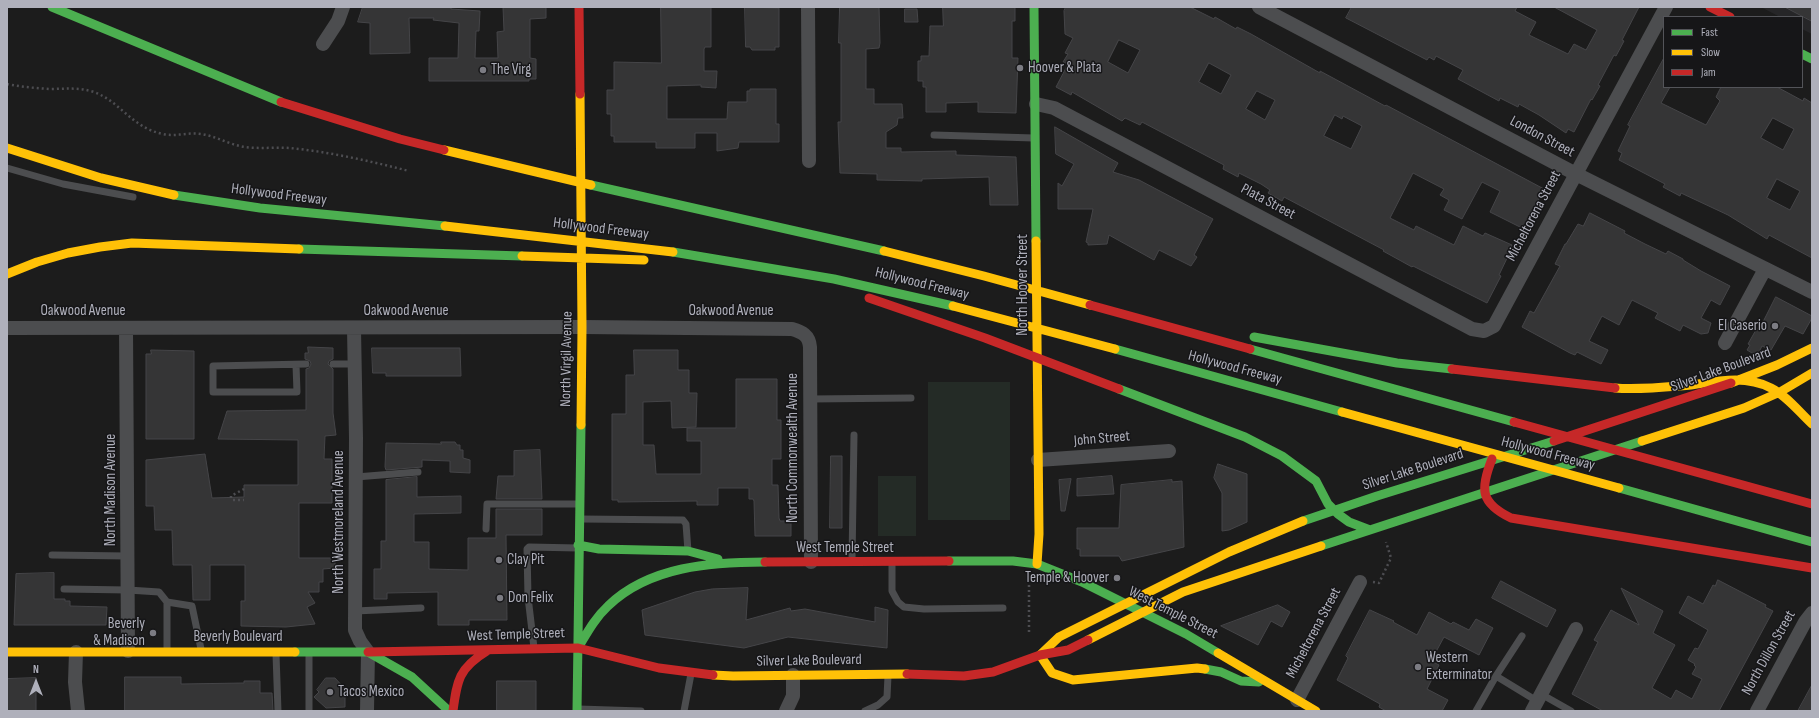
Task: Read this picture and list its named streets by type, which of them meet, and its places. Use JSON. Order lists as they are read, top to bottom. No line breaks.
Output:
{"streets":{"main road":["Hollywood Freeway","North Hoover Street","North Virgil Avenue","Silver Lake Boulevard","West Temple Street","Beverly Boulevard"],"street":["London Street","Plata Street","Micheltorena Street","Oakwood Avenue","John Street","North Commonwealth Avenue","North Madison Avenue","North Westmoreland Avenue","North Dillon Street"]},"crossings":[["London Street","Micheltorena Street"],["Plata Street","Micheltorena Street"],["Plata Street","North Hoover Street"],["Micheltorena Street","West Temple Street"],["North Hoover Street","John Street"],["North Hoover Street","West Temple Street"],["Oakwood Avenue","North Virgil Avenue"],["Oakwood Avenue","North Commonwealth Avenue"],["Oakwood Avenue","North Madison Avenue"],["Oakwood Avenue","North Westmoreland Avenue"],["North Virgil Avenue","Silver Lake Boulevard"],["North Virgil Avenue","West Temple Street"],["Silver Lake Boulevard","West Temple Street"],["North Commonwealth Avenue","West Temple Street"],["North Madison Avenue","Beverly Boulevard"],["North Westmoreland Avenue","West Temple Street"],["North Westmoreland Avenue","Beverly Boulevard"],["West Temple Street","Beverly Boulevard"]],"places":["Hoover & Plata","The Virg","El Caserio","Clay Pit","Temple & Hoover","Don Felix","Beverly & Madison","Western Exterminator","Tacos Mexico"],"legend":["Fast","Slow","Jam"],"north":"top"}
